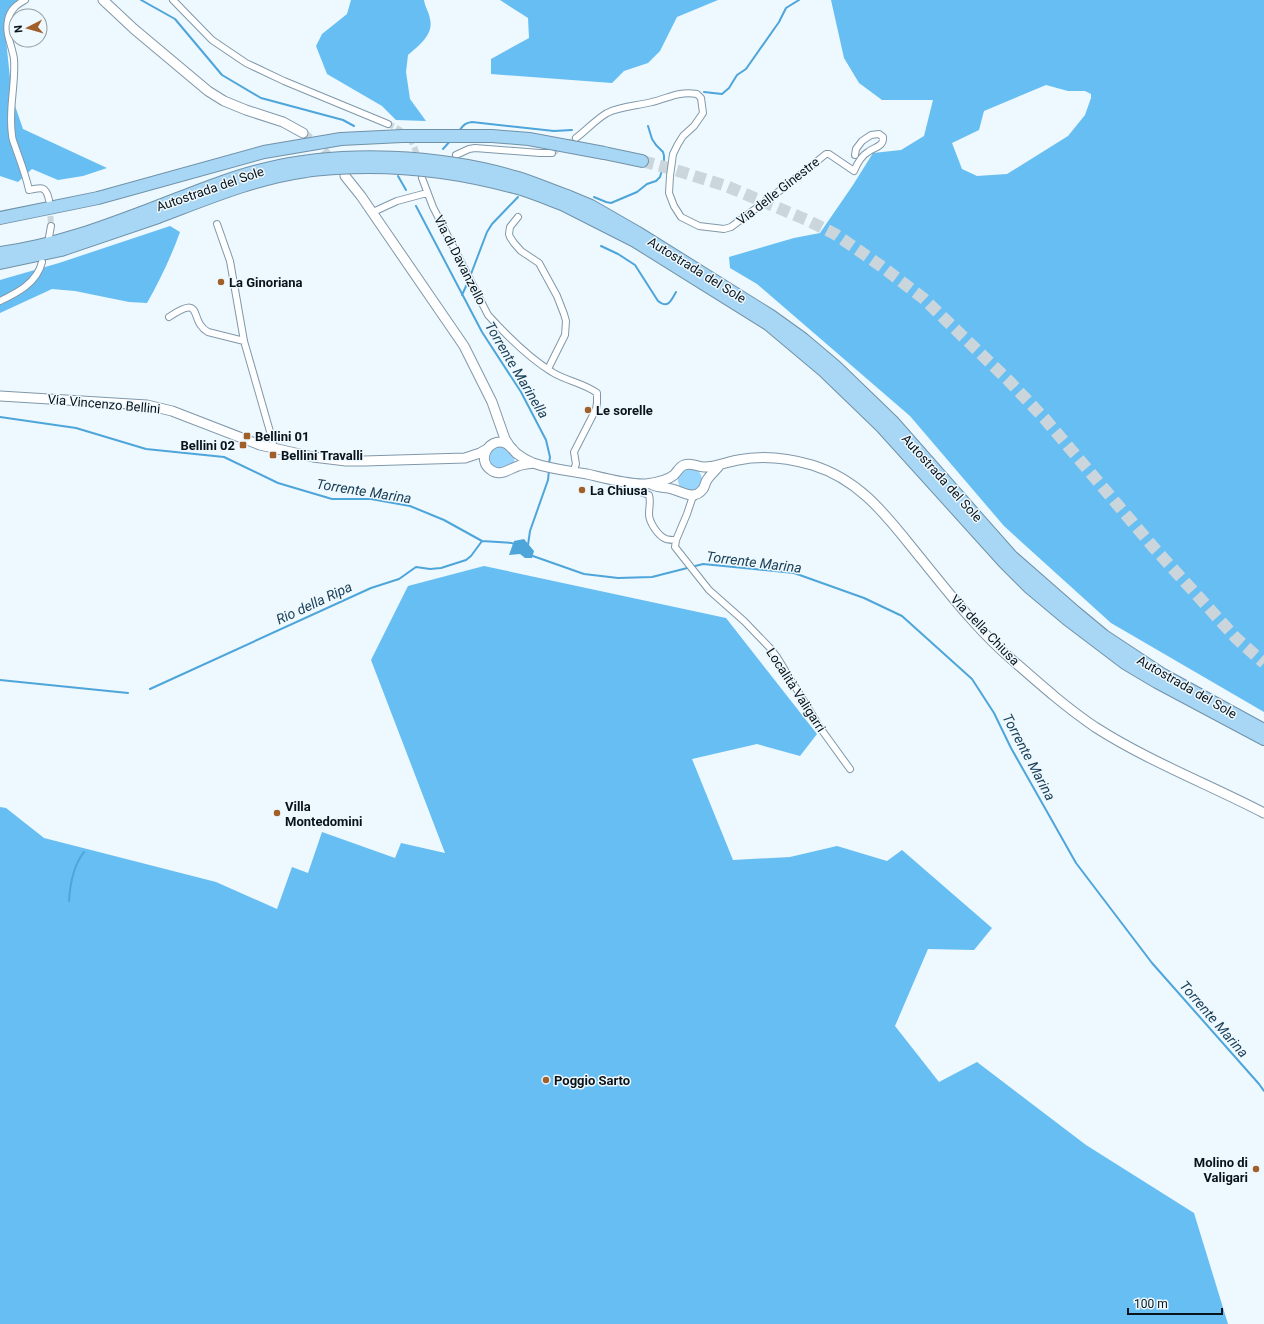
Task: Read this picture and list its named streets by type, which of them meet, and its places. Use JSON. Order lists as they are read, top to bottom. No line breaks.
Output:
{"streets":{"highway":["Autostrada del Sole"],"main road":["Via Vincenzo Bellini","Via della Chiusa"],"street":["Via delle Ginestre","Via di Davanzello","Località Valigarri"]},"crossings":[["Via di Davanzello","Via della Chiusa"],["Via Vincenzo Bellini","Via della Chiusa"]],"water":["Torrente Marinella","Torrente Marina","Rio della Ripa"],"places":{"other":["La Ginoriana","Le sorelle","La Chiusa","Villa Montedomini","Poggio Sarto","Molino di Valigari"],"transit":["Bellini 01","Bellini 02","Bellini Travalli"]},"scale_bar":"100 m","north":"left"}
